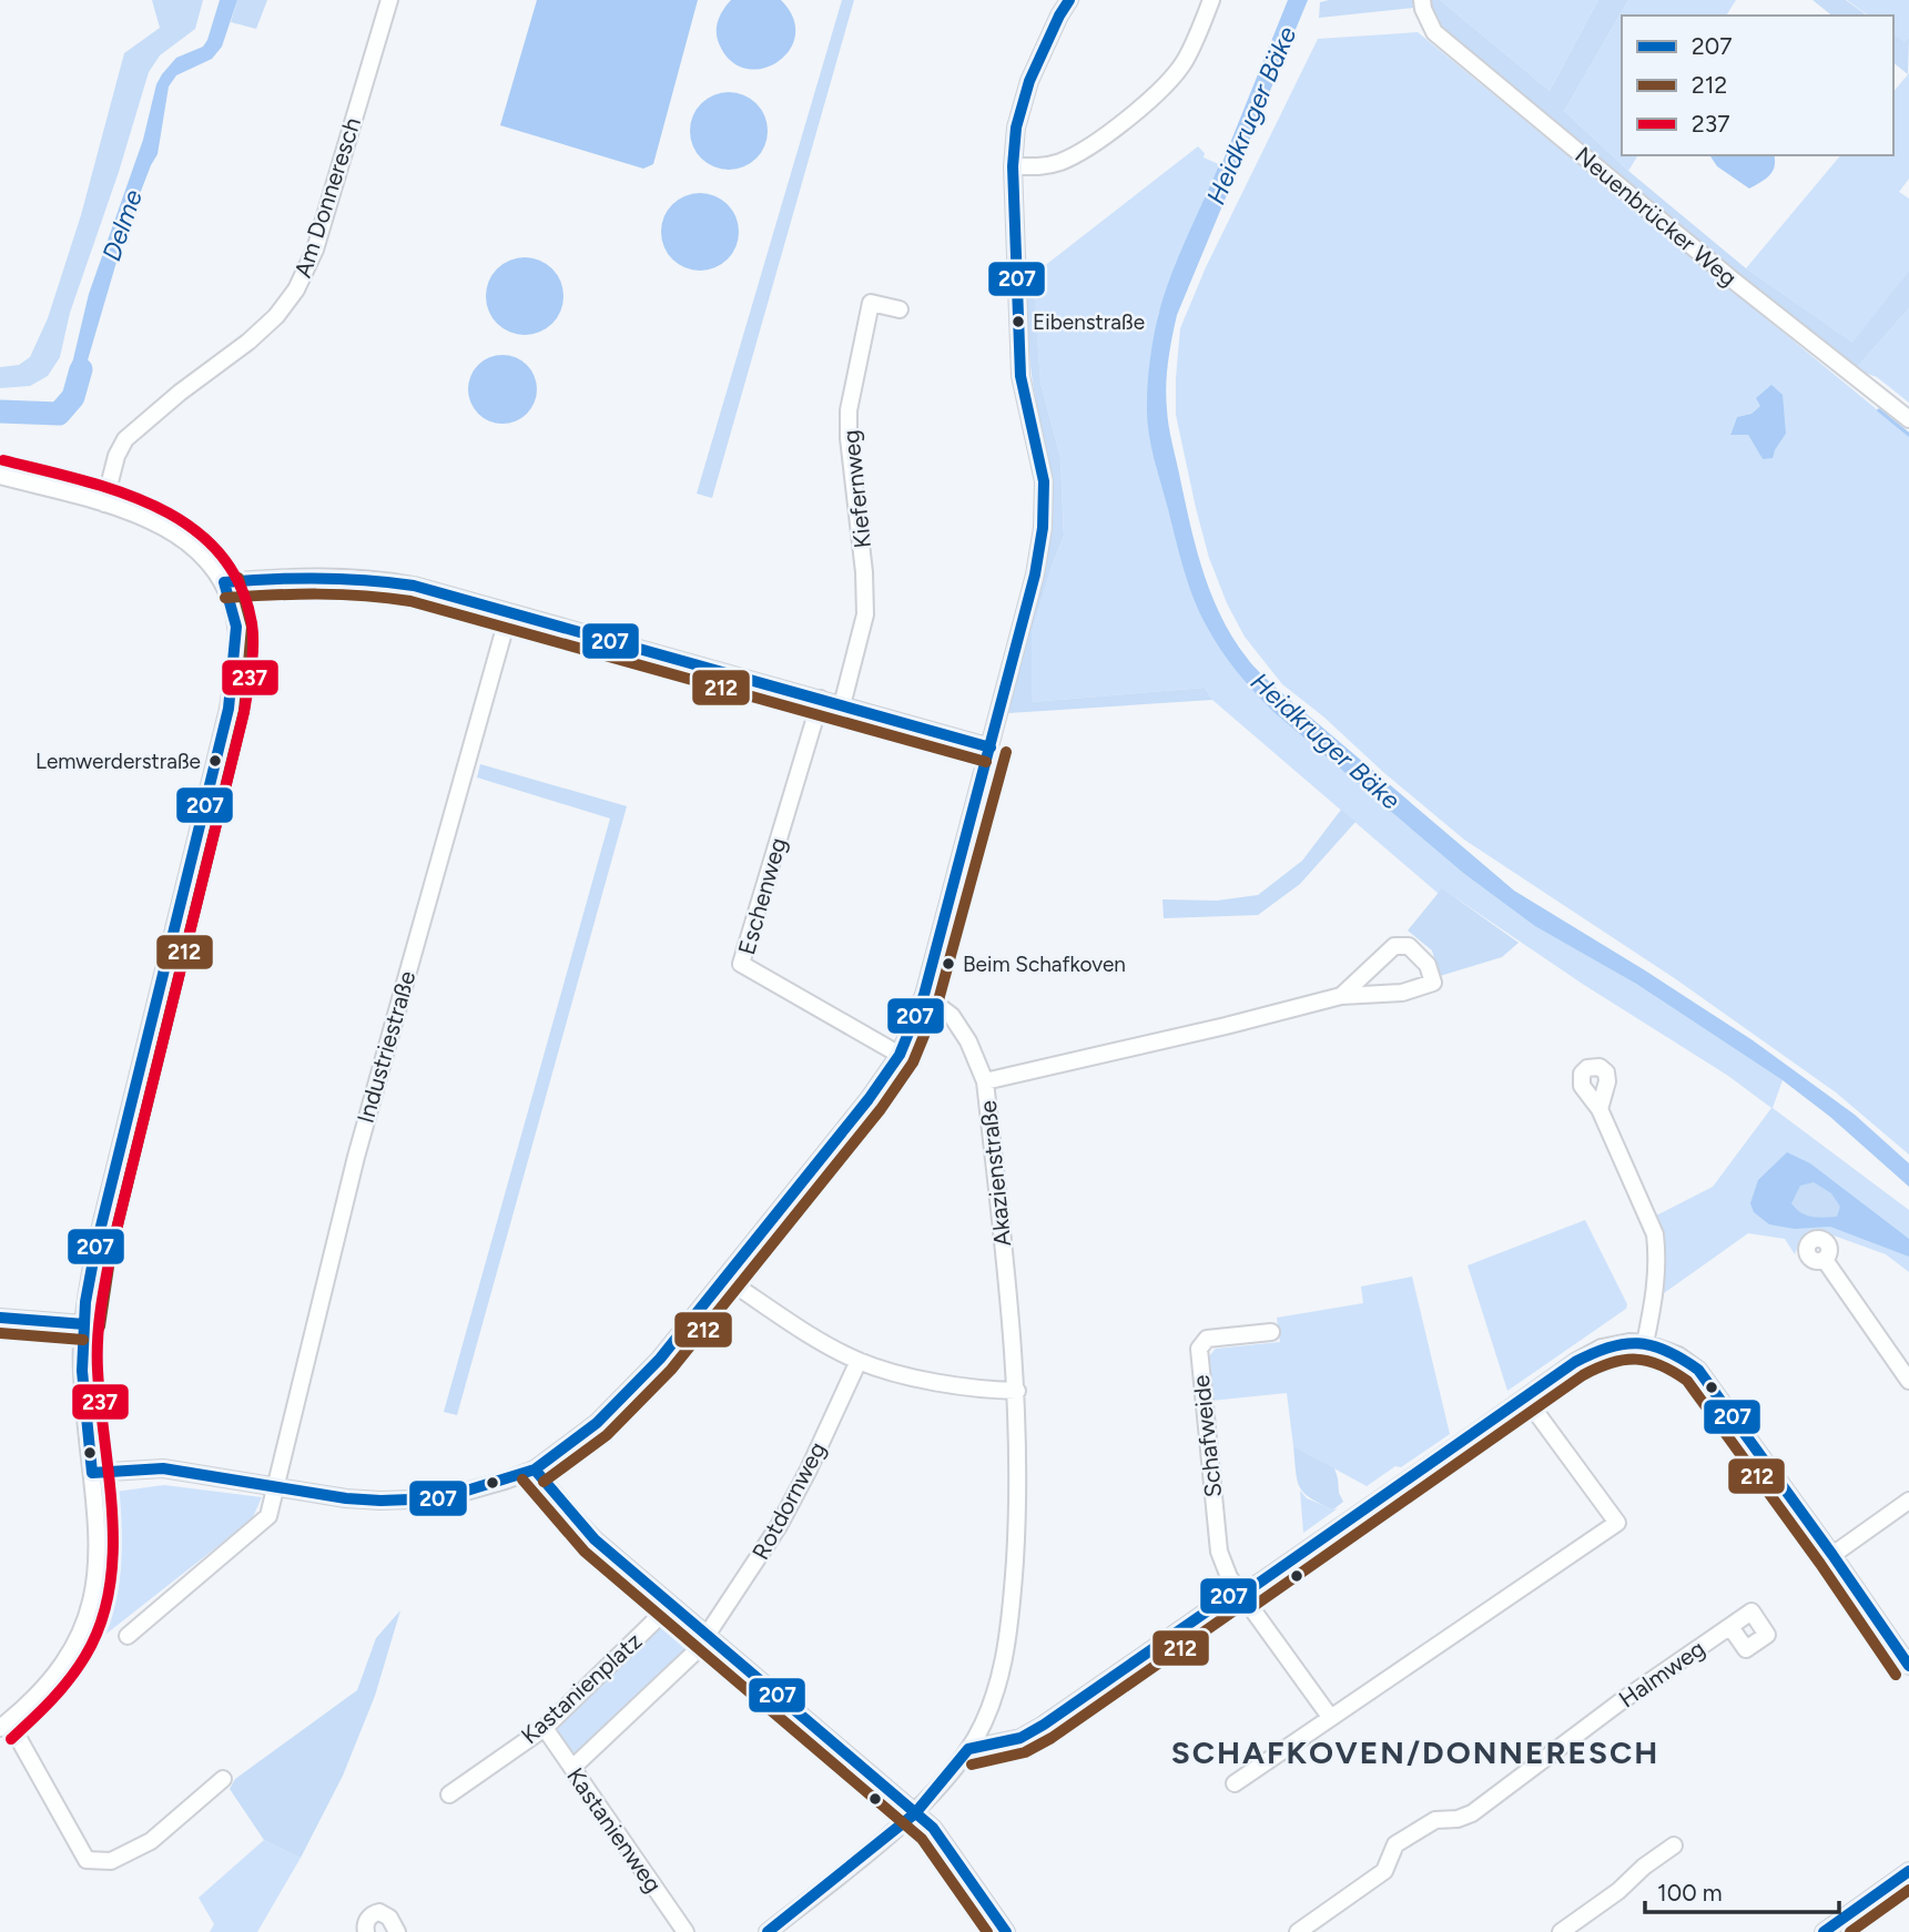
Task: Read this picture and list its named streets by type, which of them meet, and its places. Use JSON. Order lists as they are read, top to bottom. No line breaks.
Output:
{"streets":{"street":["Am Donneresch","Neuenbrücker Weg","Kiefernweg","Eschenweg","Industriestraße","Akazienstraße","Schafweide","Rotdornweg","Halmweg","Kastanienplatz","Kastanienweg"]},"crossings":[["Kastanienplatz","Kastanienweg"]],"districts":["SCHAFKOVEN/DONNERESCH"],"water":["Heidkruger Bäke","Delme"],"places":["Eibenstraße","Lemwerderstraße","Beim Schafkoven"],"lines":["transit line 207","transit line 237","transit line 212"],"legend":["207","212","237"],"scale_bar":"100 m"}
